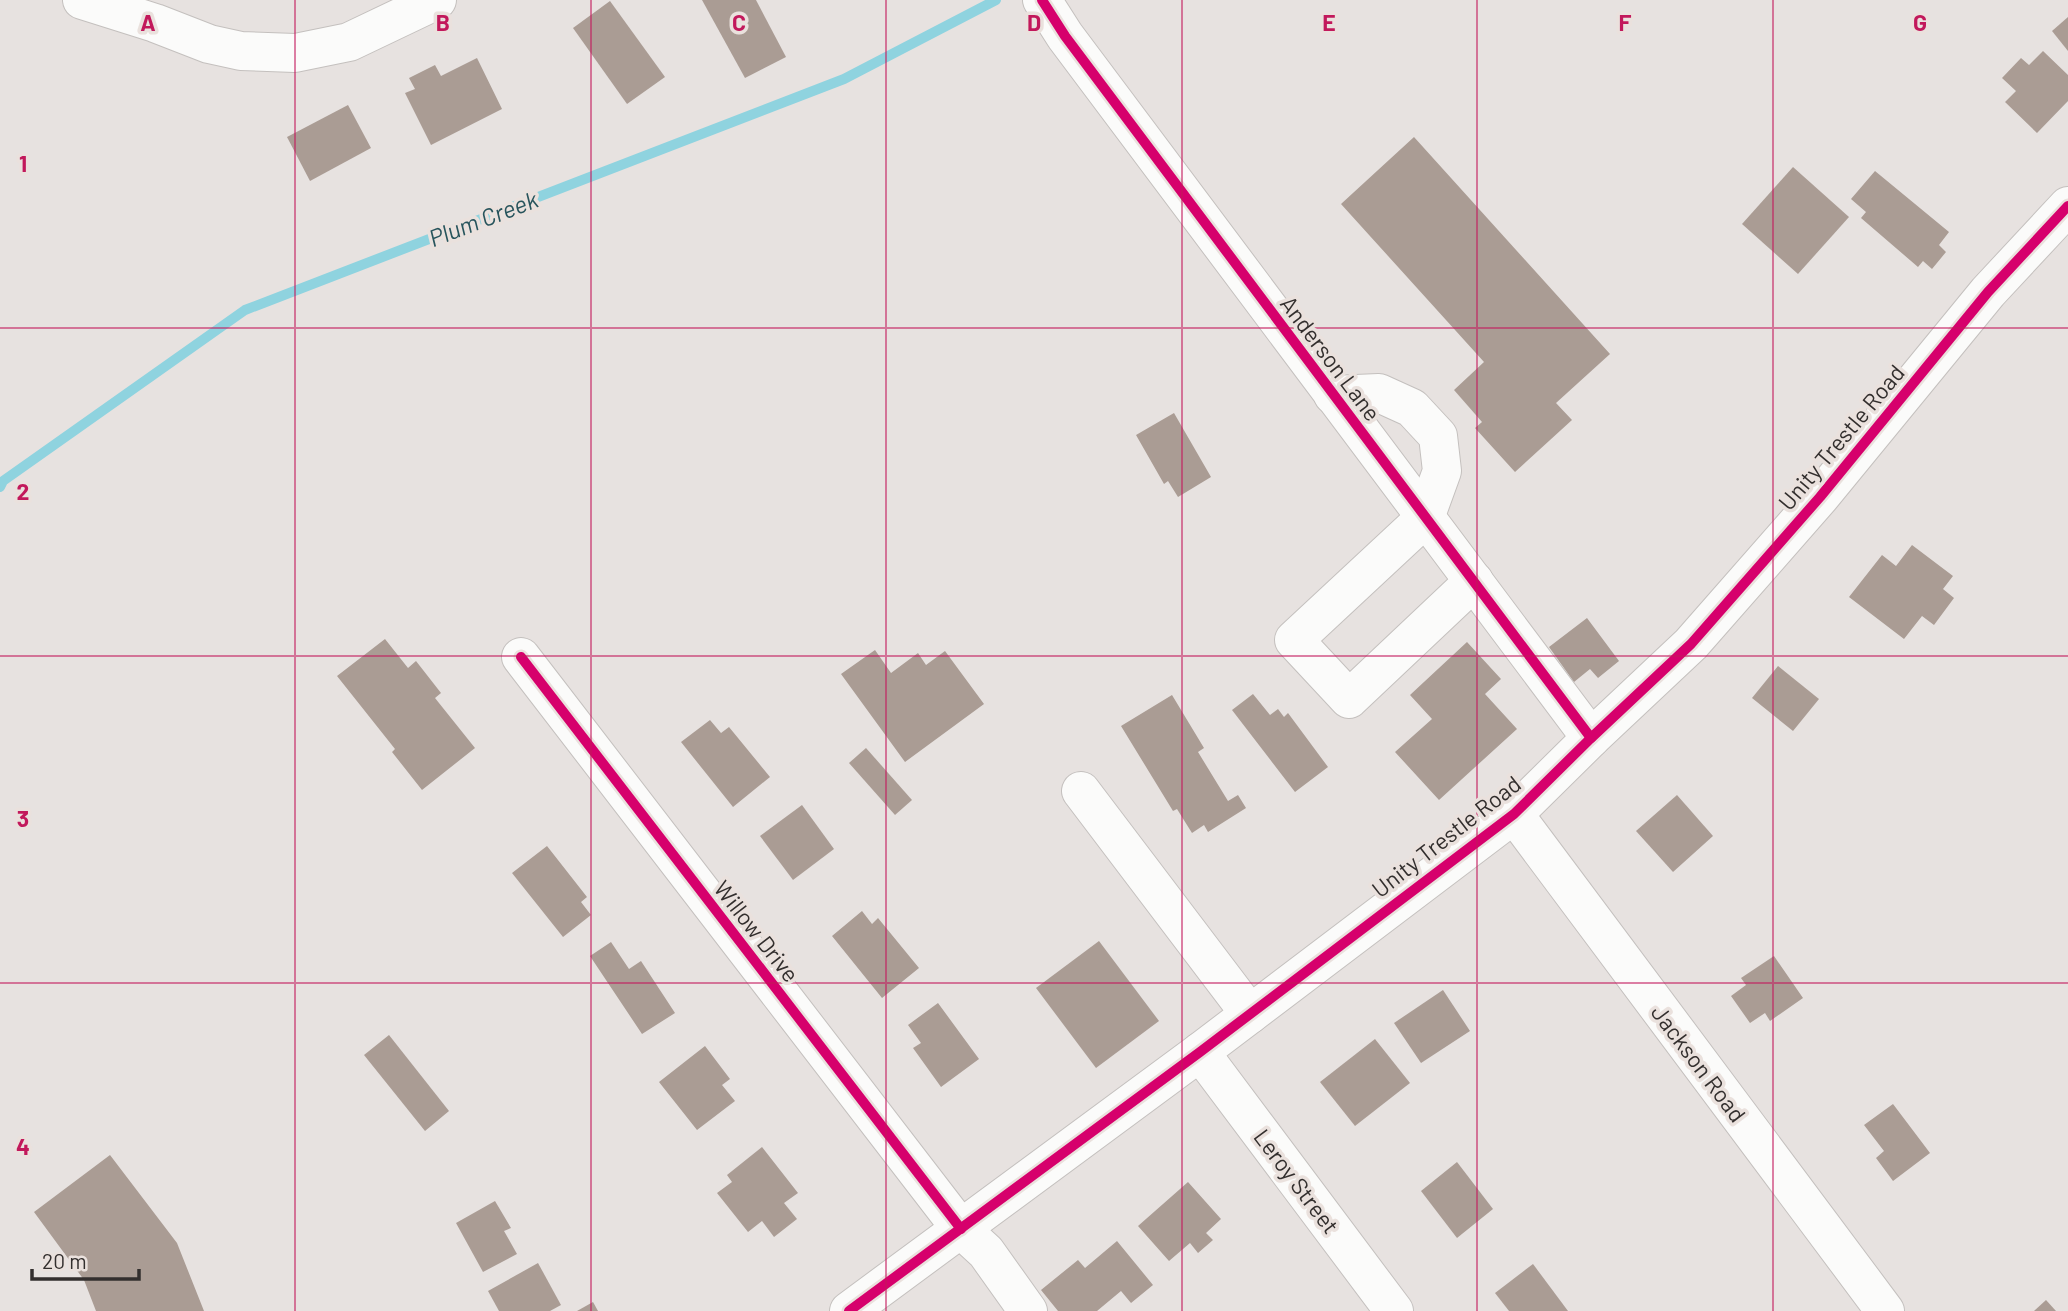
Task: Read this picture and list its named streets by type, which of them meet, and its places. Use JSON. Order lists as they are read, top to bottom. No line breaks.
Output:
{"streets":{"street":["Anderson Lane","Unity Trestle Road","Willow Drive","Jackson Road","Leroy Street"]},"crossings":[["Anderson Lane","Unity Trestle Road"],["Unity Trestle Road","Willow Drive"],["Unity Trestle Road","Jackson Road"],["Unity Trestle Road","Leroy Street"]],"water":["Plum Creek"],"scale_bar":"20 m","grid":{"columns":["A","B","C","D","E","F","G"],"rows":["1","2","3","4"]}}
